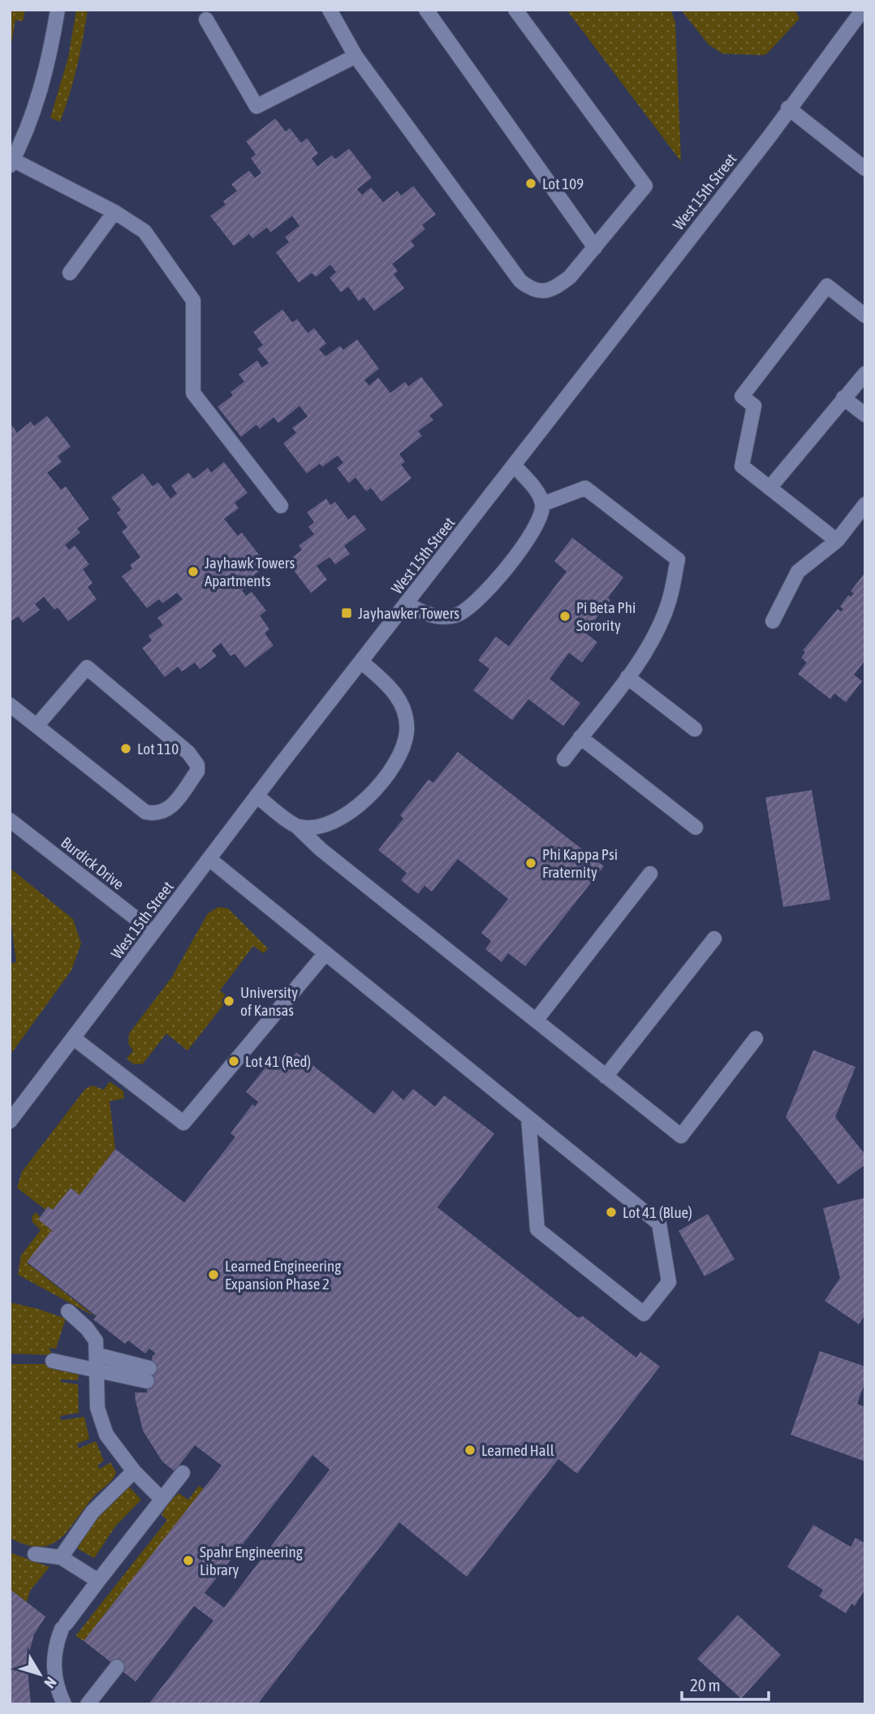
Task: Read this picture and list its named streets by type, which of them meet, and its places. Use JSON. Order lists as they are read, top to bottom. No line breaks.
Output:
{"streets":{"street":["West 15th Street","Burdick Drive"]},"crossings":[["West 15th Street","Burdick Drive"]],"places":{"other":["Lot 109","Jayhawk Towers Apartments","Pi Beta Phi Sorority","Lot 110","Phi Kappa Psi Fraternity","University of Kansas","Lot 41 (Red)","Lot 41 (Blue)","Learned Engineering Expansion Phase 2","Learned Hall","Spahr Engineering Library"],"transit":["Jayhawker Towers"]},"scale_bar":"20 m","north":"bottom right"}
